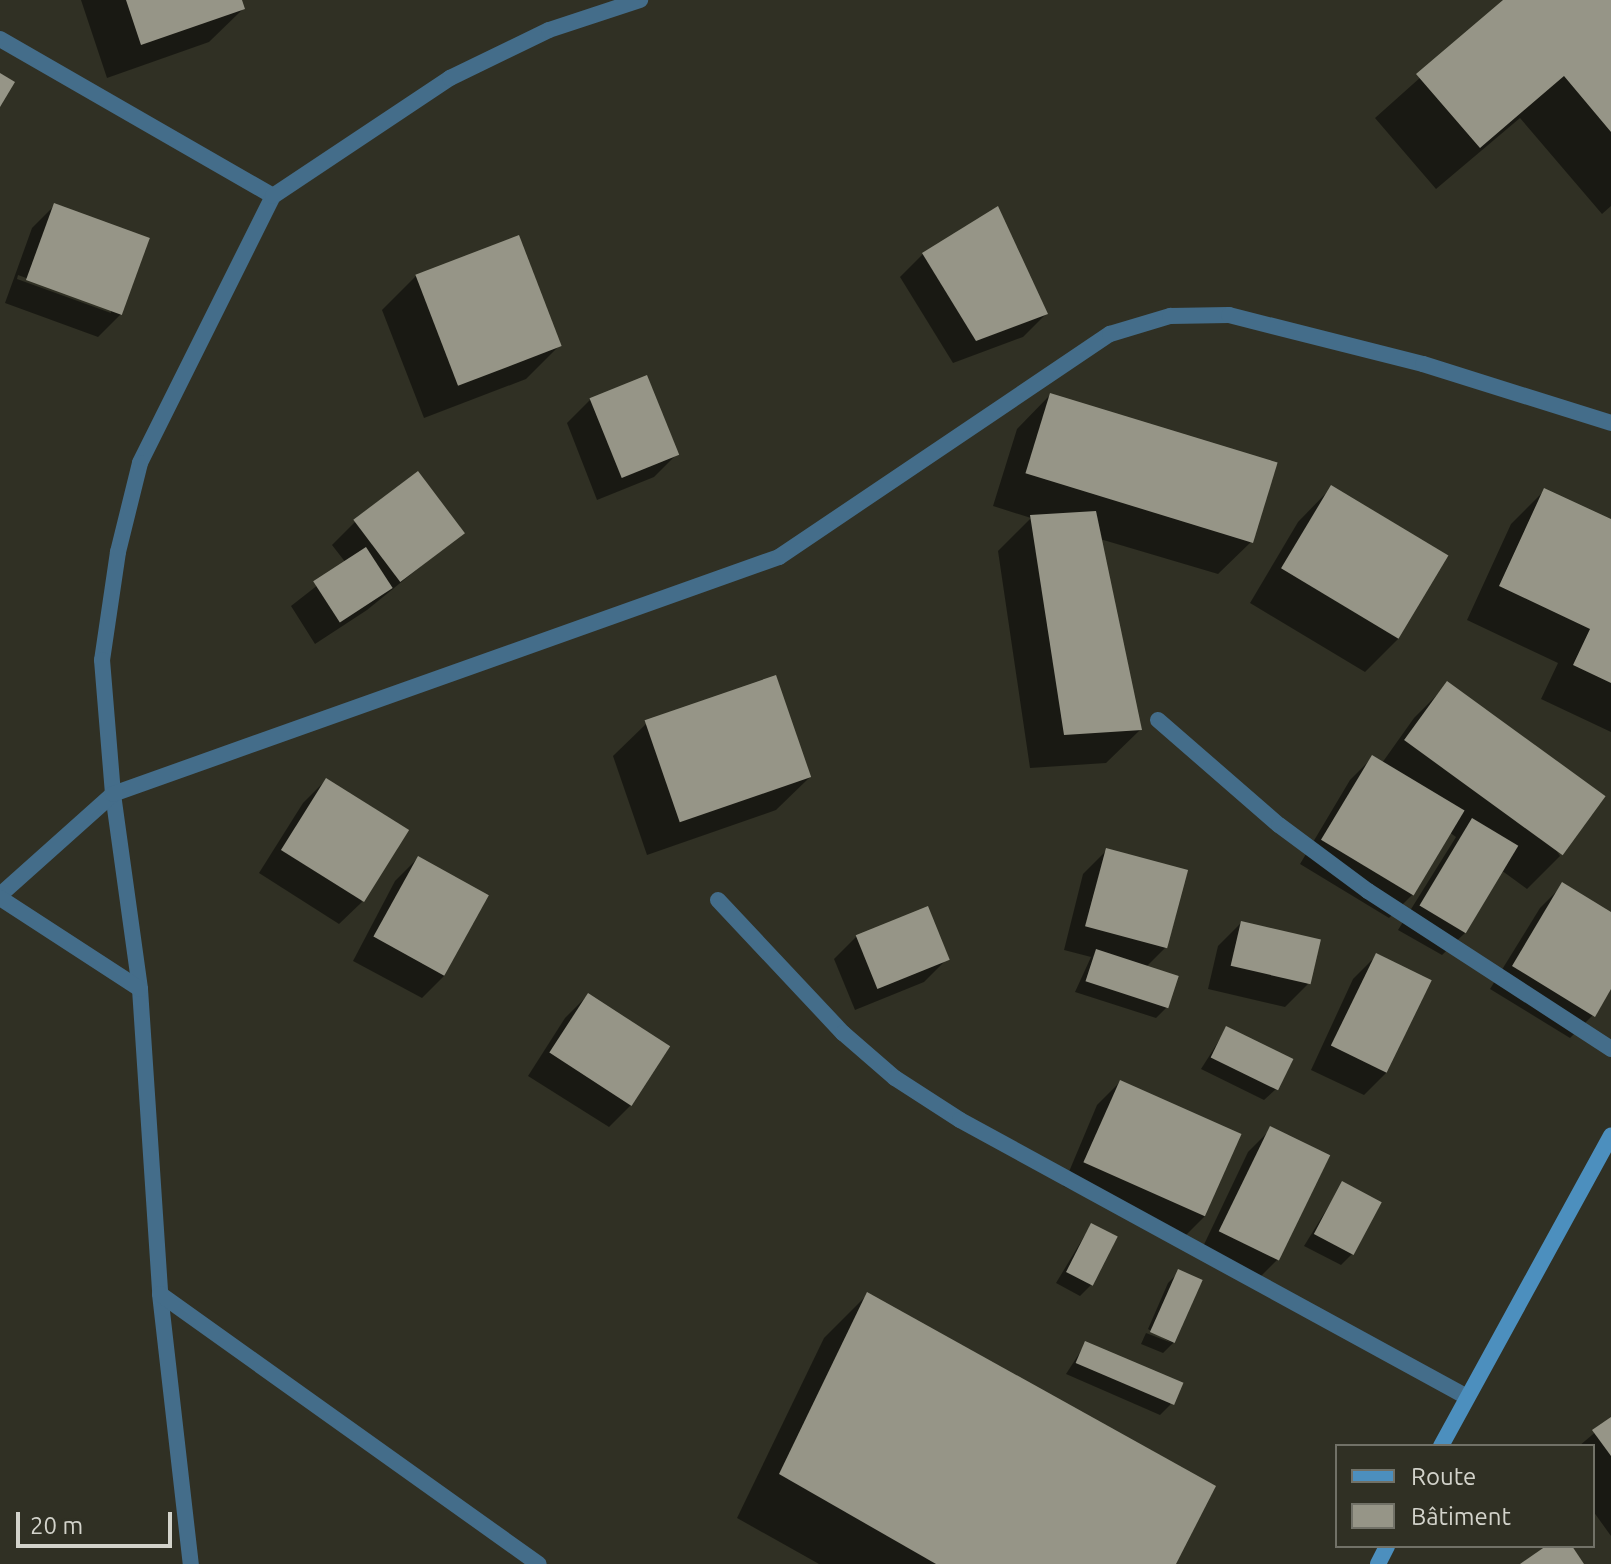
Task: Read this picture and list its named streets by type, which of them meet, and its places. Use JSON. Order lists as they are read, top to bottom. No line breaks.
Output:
{"legend":["Route","Bâtiment"],"scale_bar":"20 m"}
